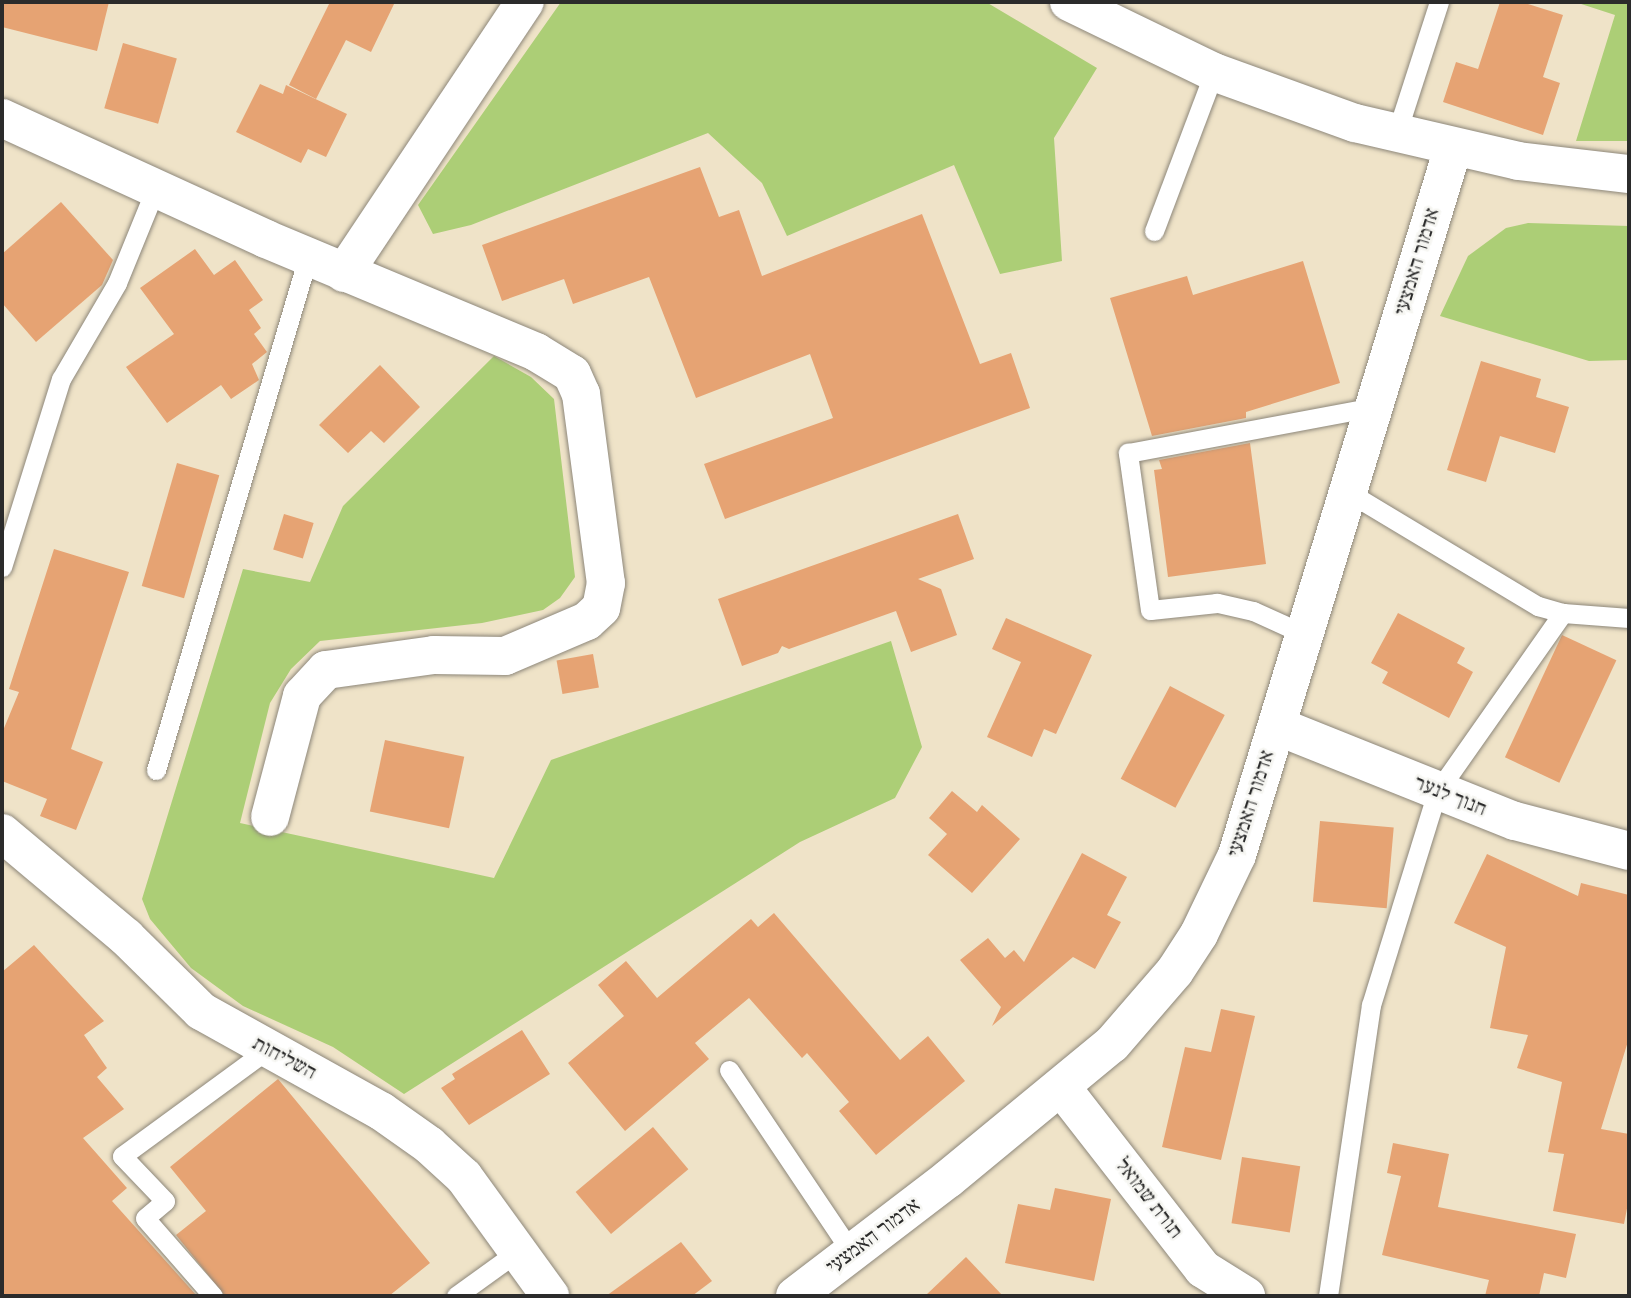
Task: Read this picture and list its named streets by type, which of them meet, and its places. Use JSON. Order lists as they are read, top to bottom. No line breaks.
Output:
{"streets":{"street":["אדמור האמצעי","חנוך לנער","השליחות","תורת שמואל"]},"crossings":[["אדמור האמצעי","חנוך לנער"],["אדמור האמצעי","תורת שמואל"]]}
